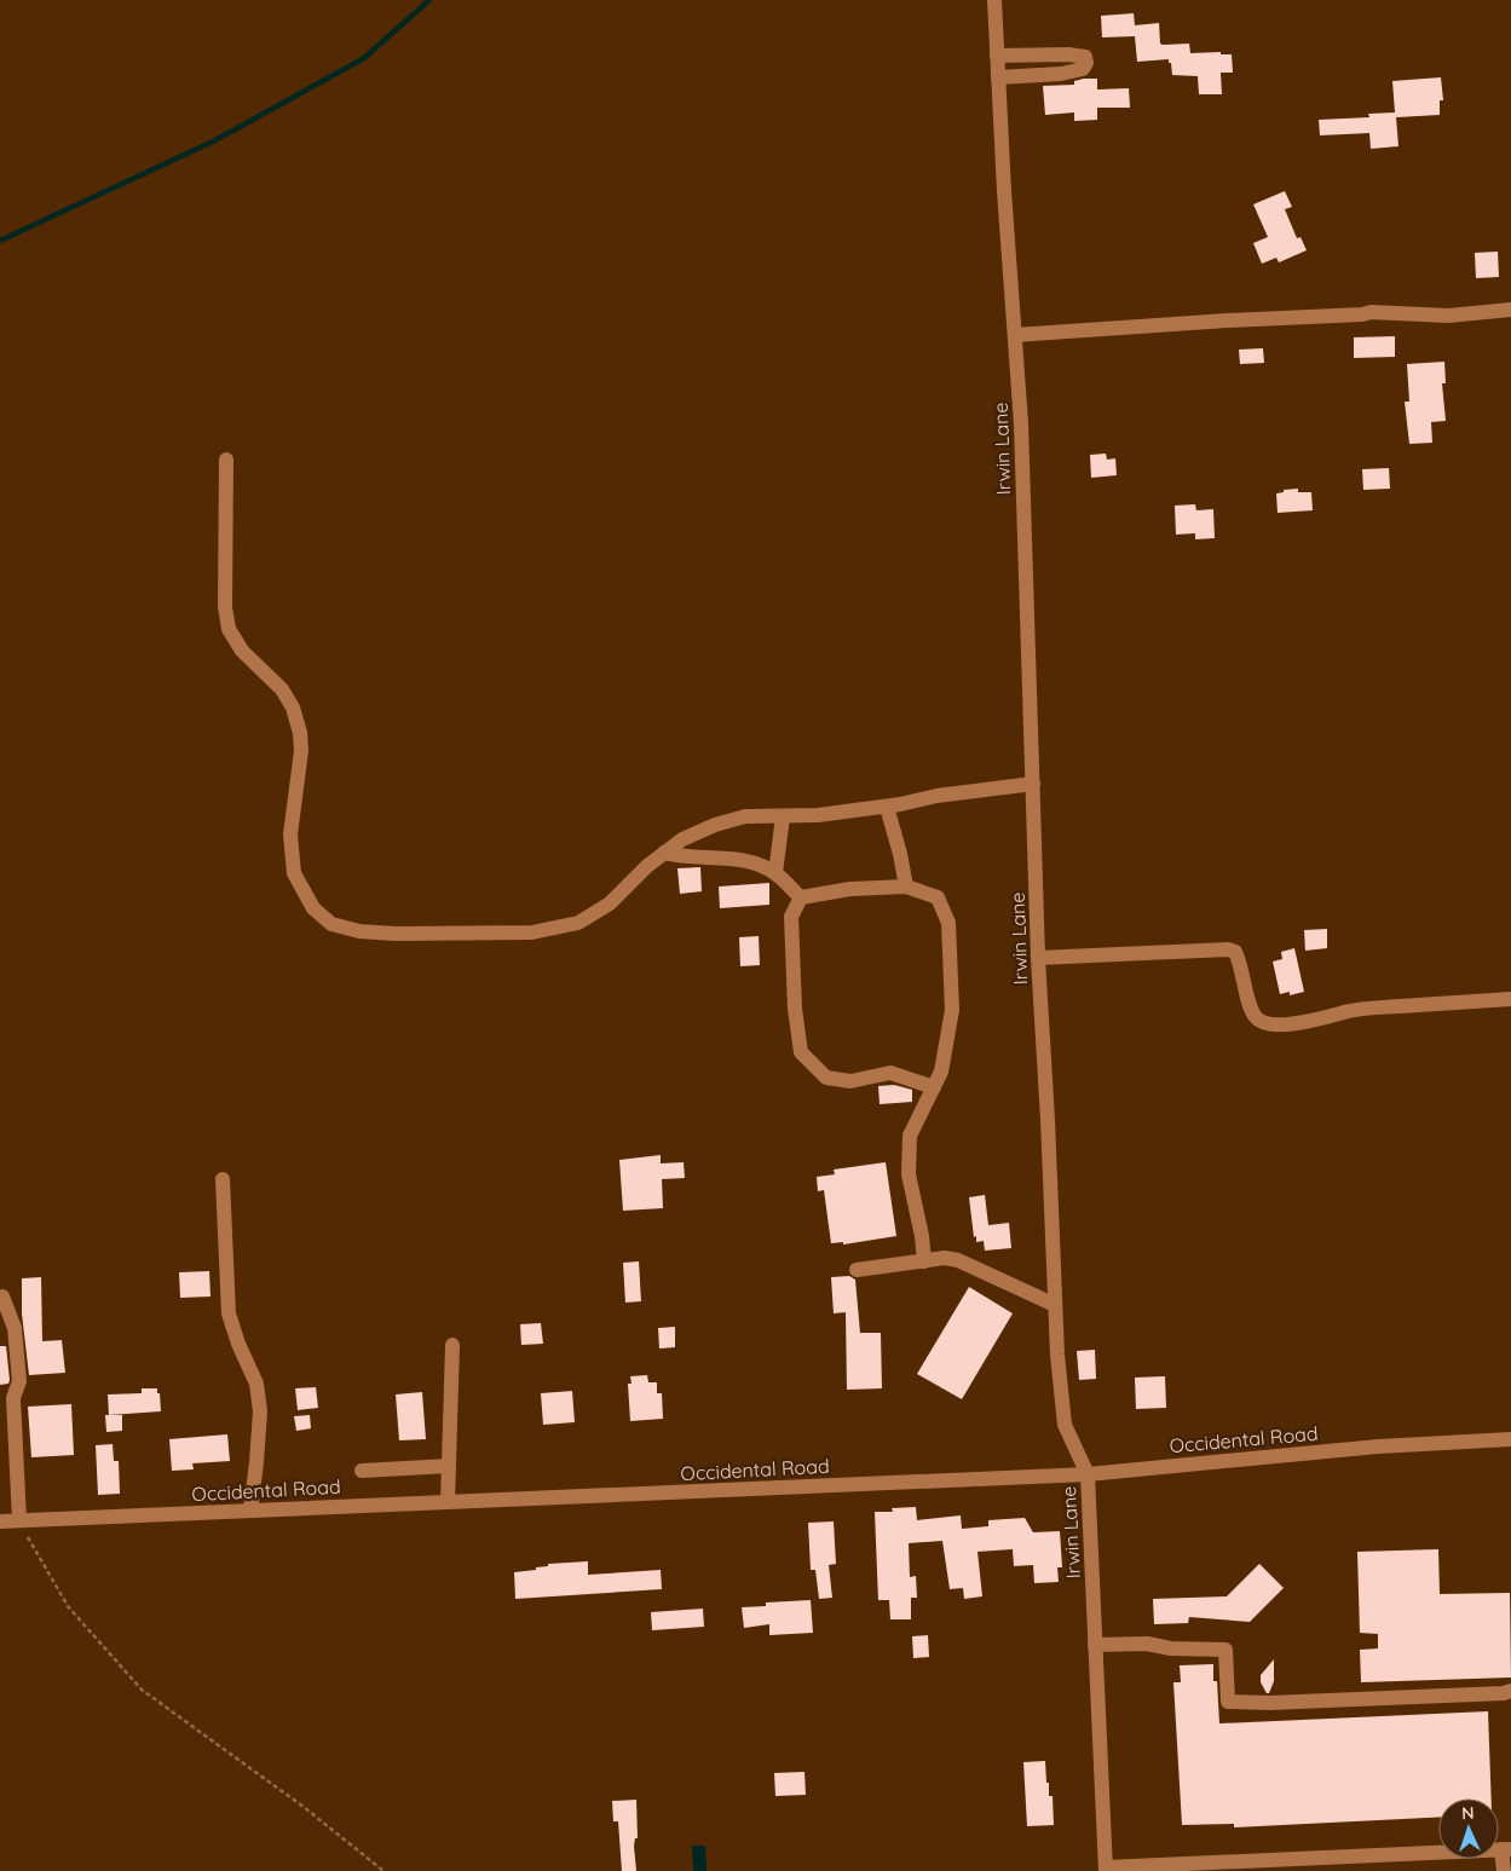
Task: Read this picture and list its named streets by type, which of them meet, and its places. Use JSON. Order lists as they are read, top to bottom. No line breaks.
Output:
{"streets":{"street":["Irwin Lane","Occidental Road"]},"crossings":[["Irwin Lane","Occidental Road"]],"north":"top"}
